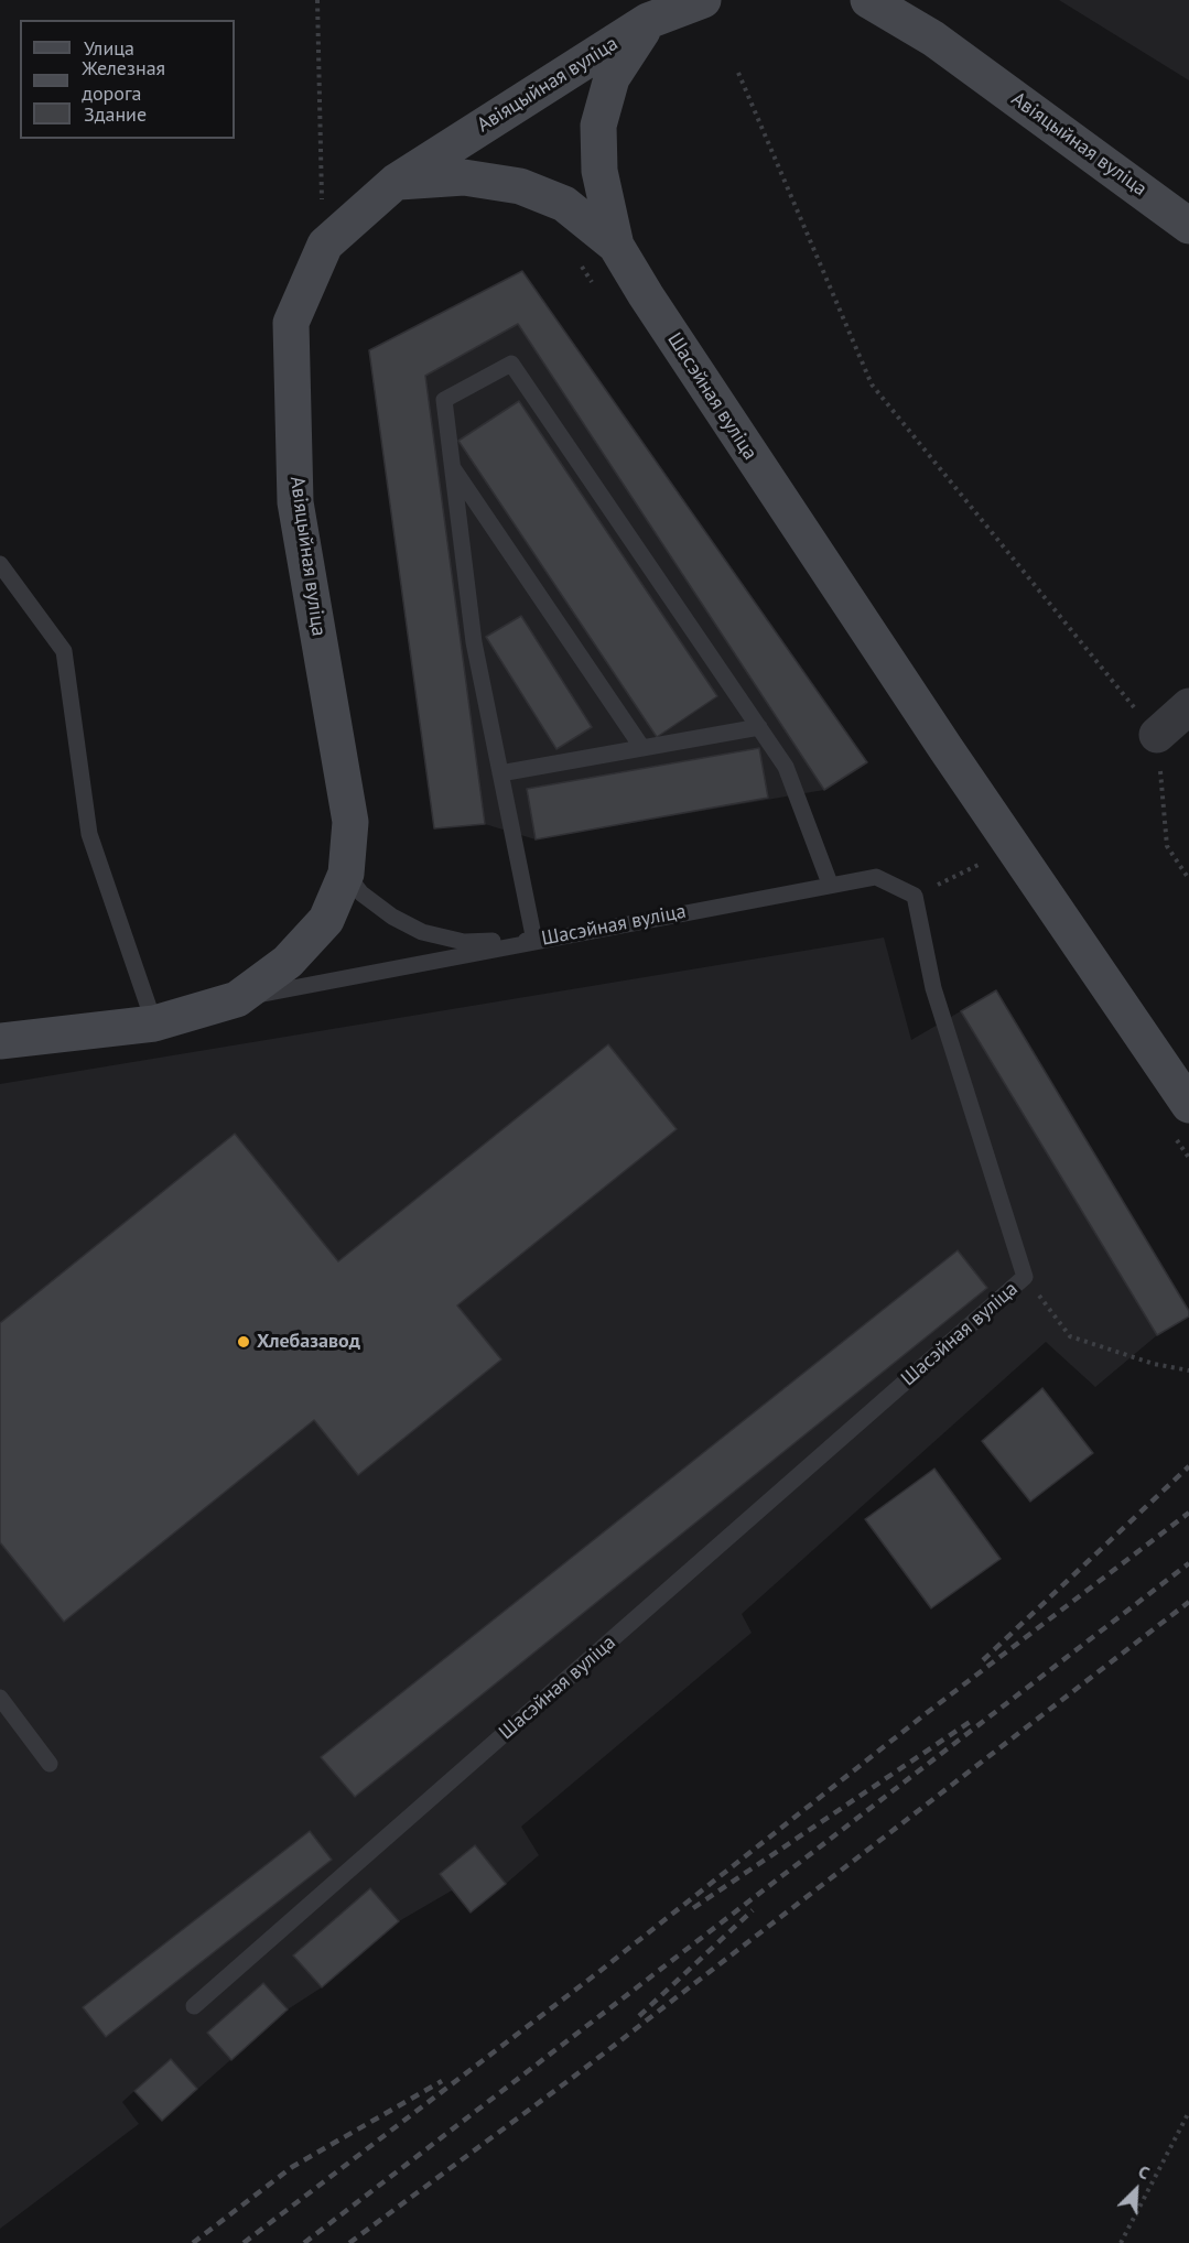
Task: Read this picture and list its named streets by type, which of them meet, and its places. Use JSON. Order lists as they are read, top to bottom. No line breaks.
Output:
{"streets":{"main road":["Авіяцыйная вуліца","Шасэйная вуліца"]},"crossings":[["Авіяцыйная вуліца","Шасэйная вуліца"]],"places":["Хлебазавод"],"legend":["Улица","Железная дорога","Здание"],"north":"top right"}
